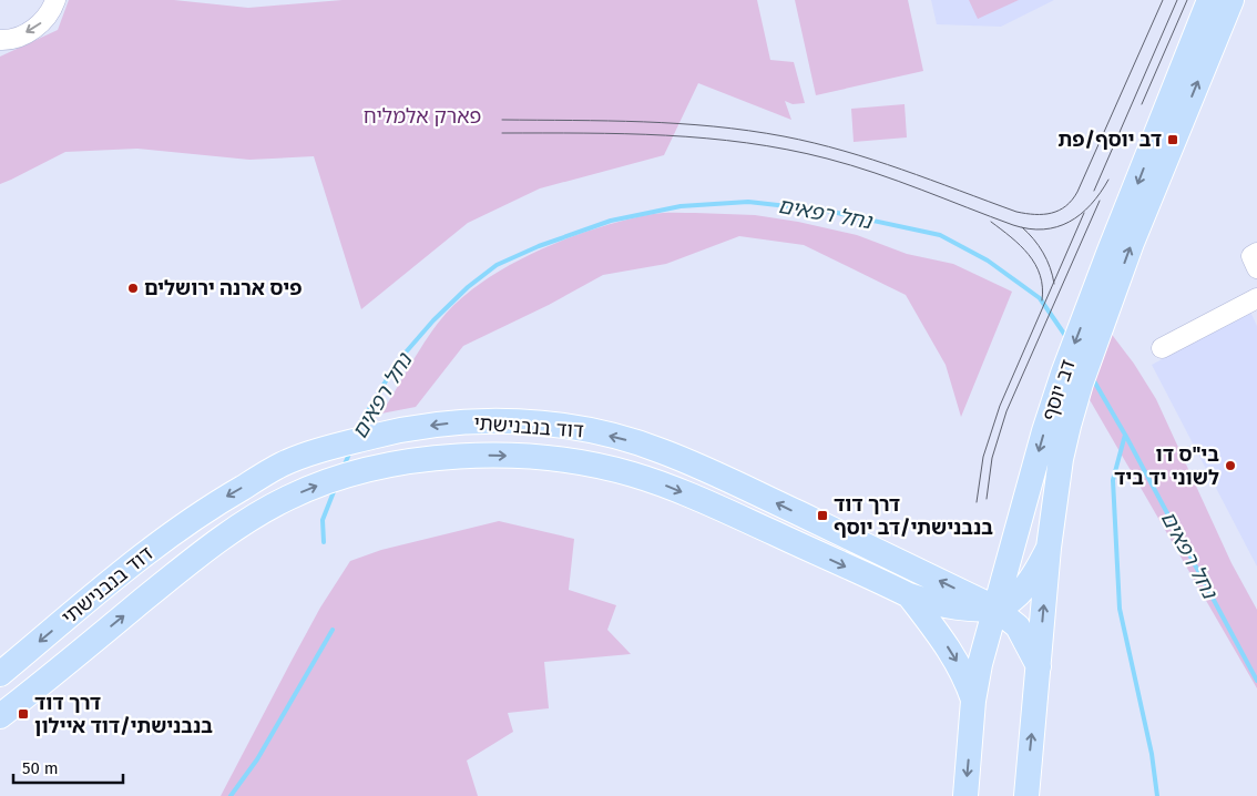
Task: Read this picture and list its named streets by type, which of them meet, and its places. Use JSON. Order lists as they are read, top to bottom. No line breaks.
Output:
{"streets":{"main road":["דב יוסף","דוד בנבנישתי"]},"crossings":[["דב יוסף","דוד בנבנישתי"]],"water":["נחל רפאים"],"parks":["פארק אלמליח"],"places":{"transit":["דב יוסף/פת","דרך דוד בנבנישתי/דב יוסף","דרך דוד בנבנישתי/דוד איילון"],"other":["פיס ארנה ירושלים","בי\"ס דו לשוני יד ביד"]},"scale_bar":"50 m"}
